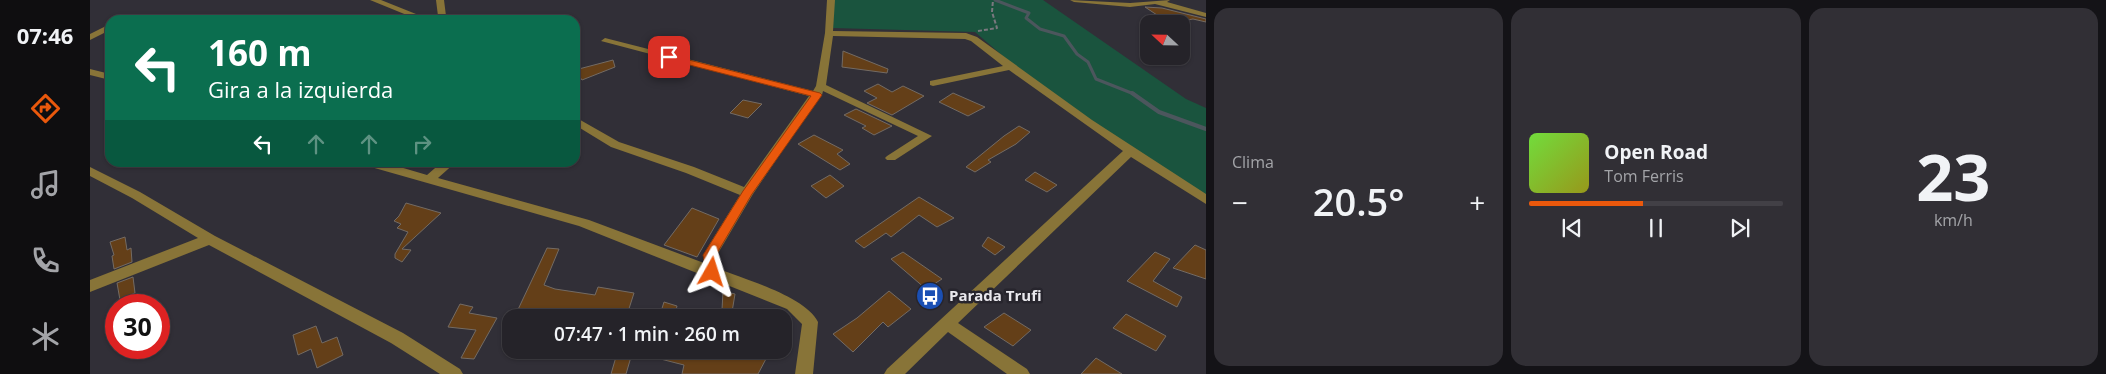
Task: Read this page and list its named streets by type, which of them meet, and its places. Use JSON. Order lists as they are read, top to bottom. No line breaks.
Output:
{"places":{"bus stop":["Parada Trufi"]},"north":"left","page":{"tabs":"07:46","tile":["Clima",["23","km/h"]],"turn":["160 m","Gira a la izquierda"],"song":["Open Road","Tom Ferris"],"heat":["−","20.5°","+"],"limit":"30","trip":"07:47 · 1 min · 260 m"}}
